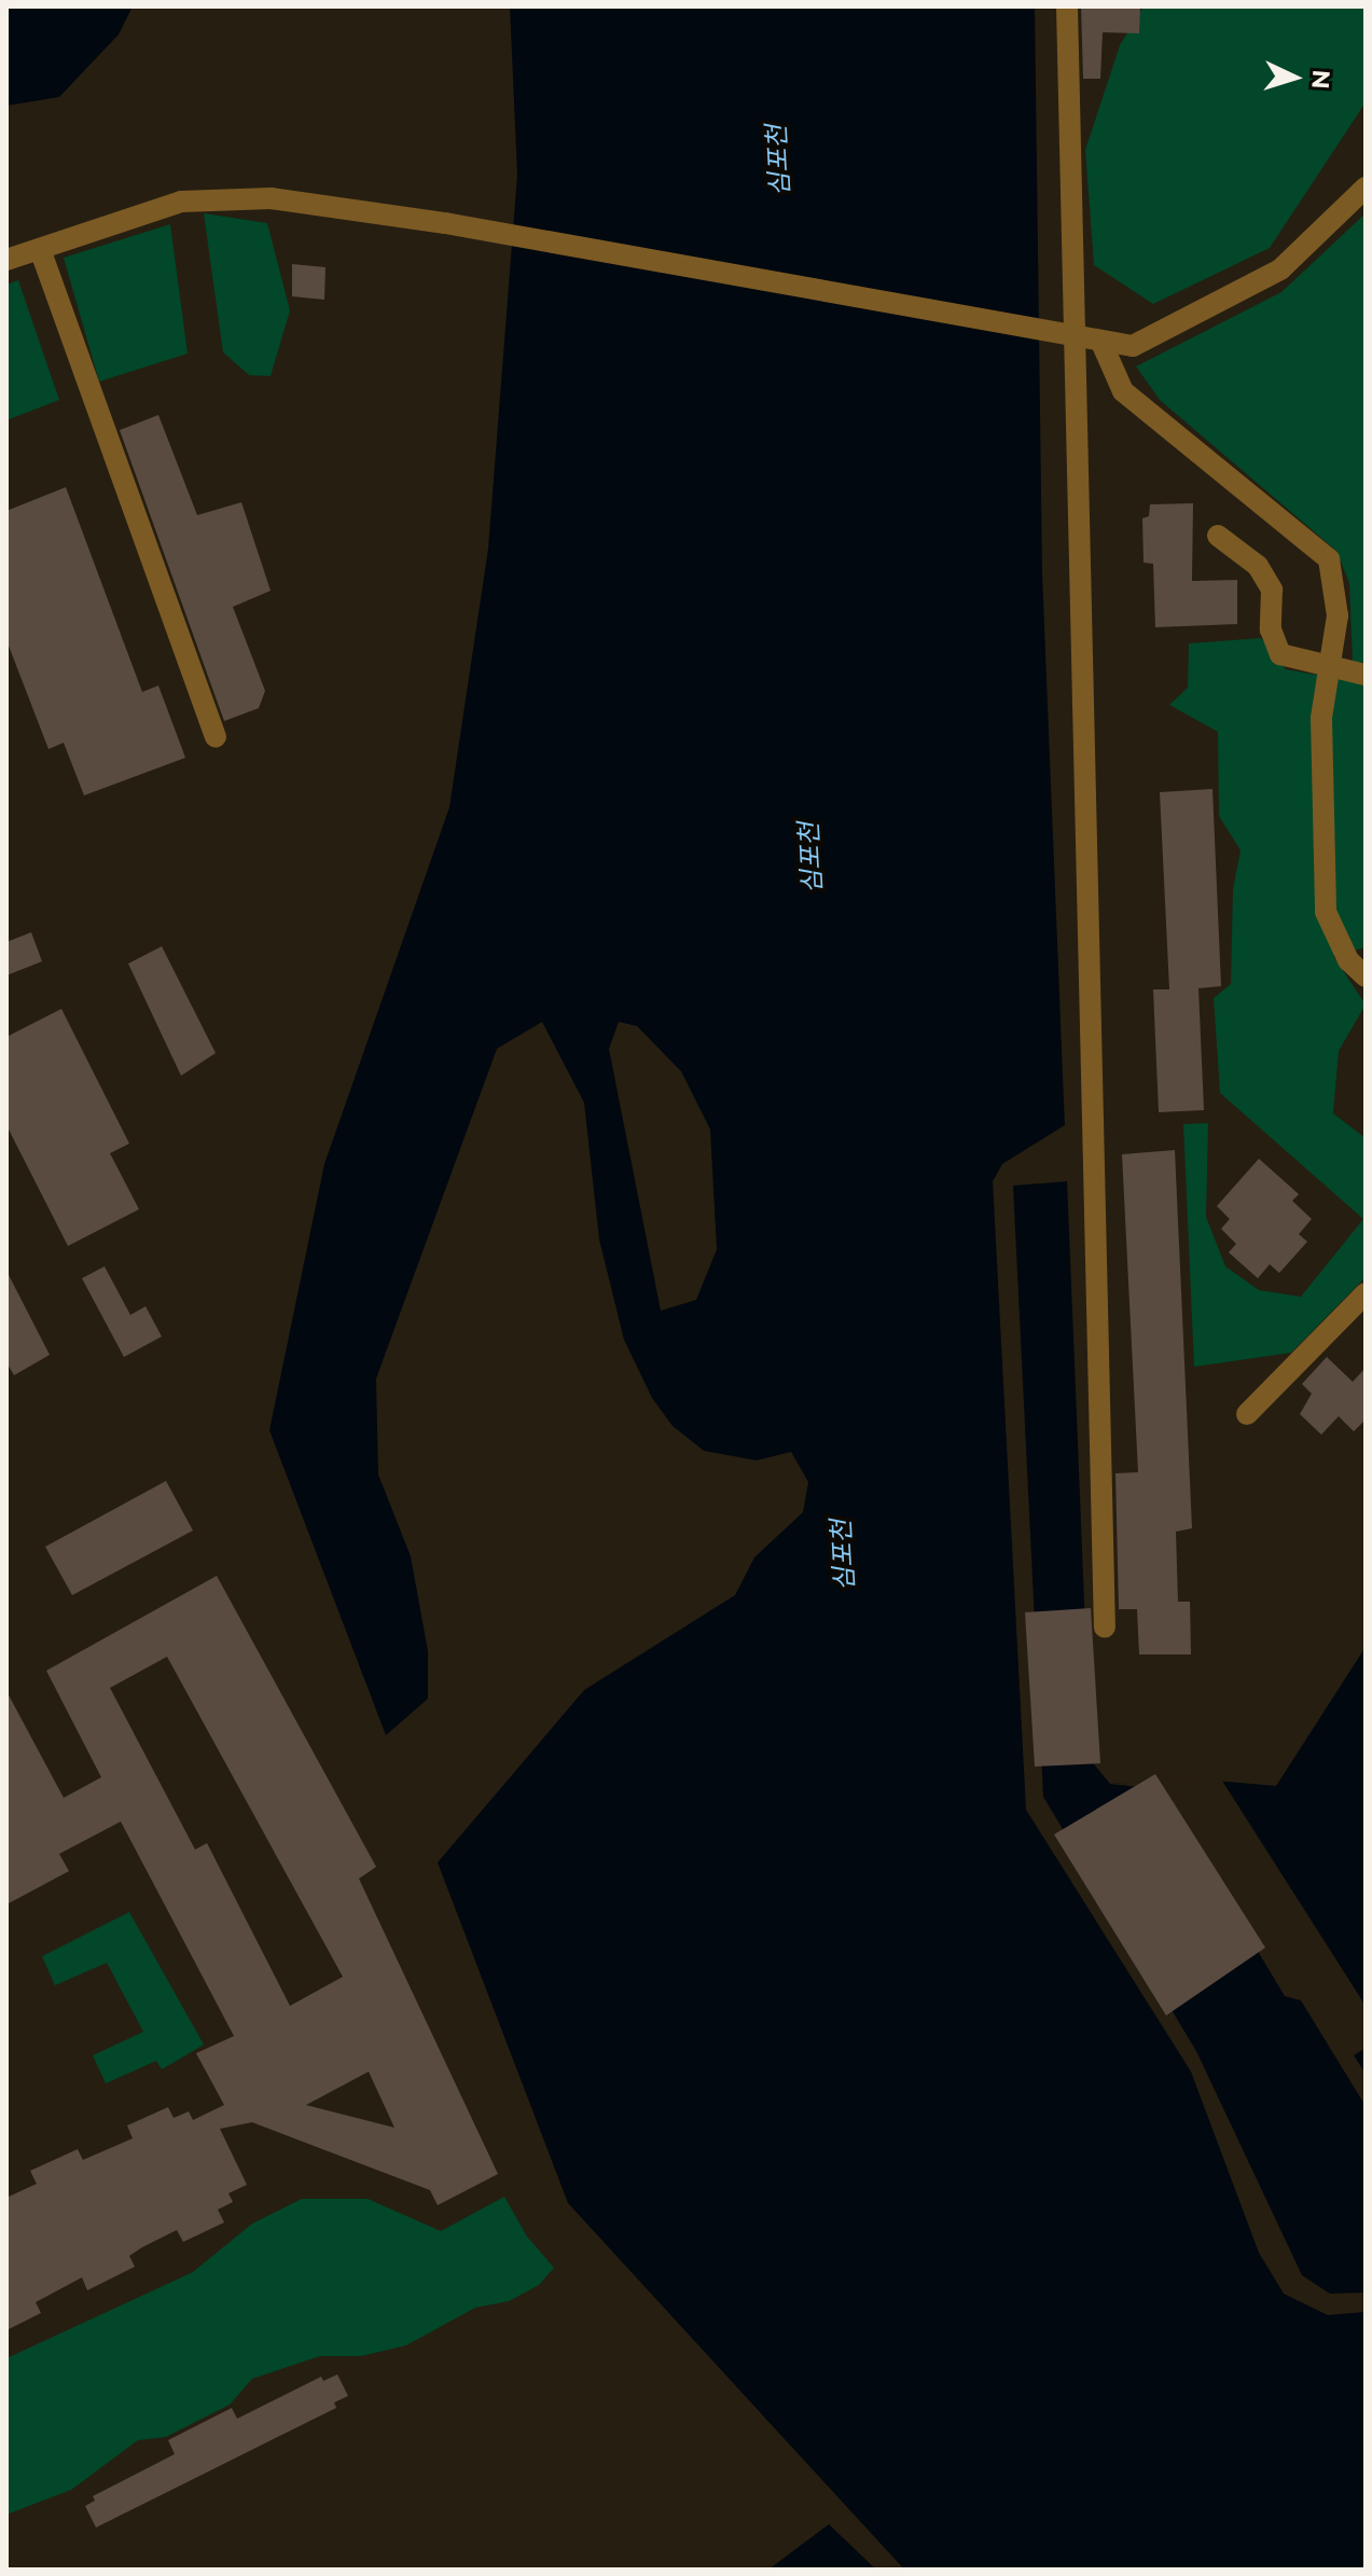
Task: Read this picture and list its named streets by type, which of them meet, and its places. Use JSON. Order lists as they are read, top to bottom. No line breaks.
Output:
{"water":["심포천"],"north":"right"}
